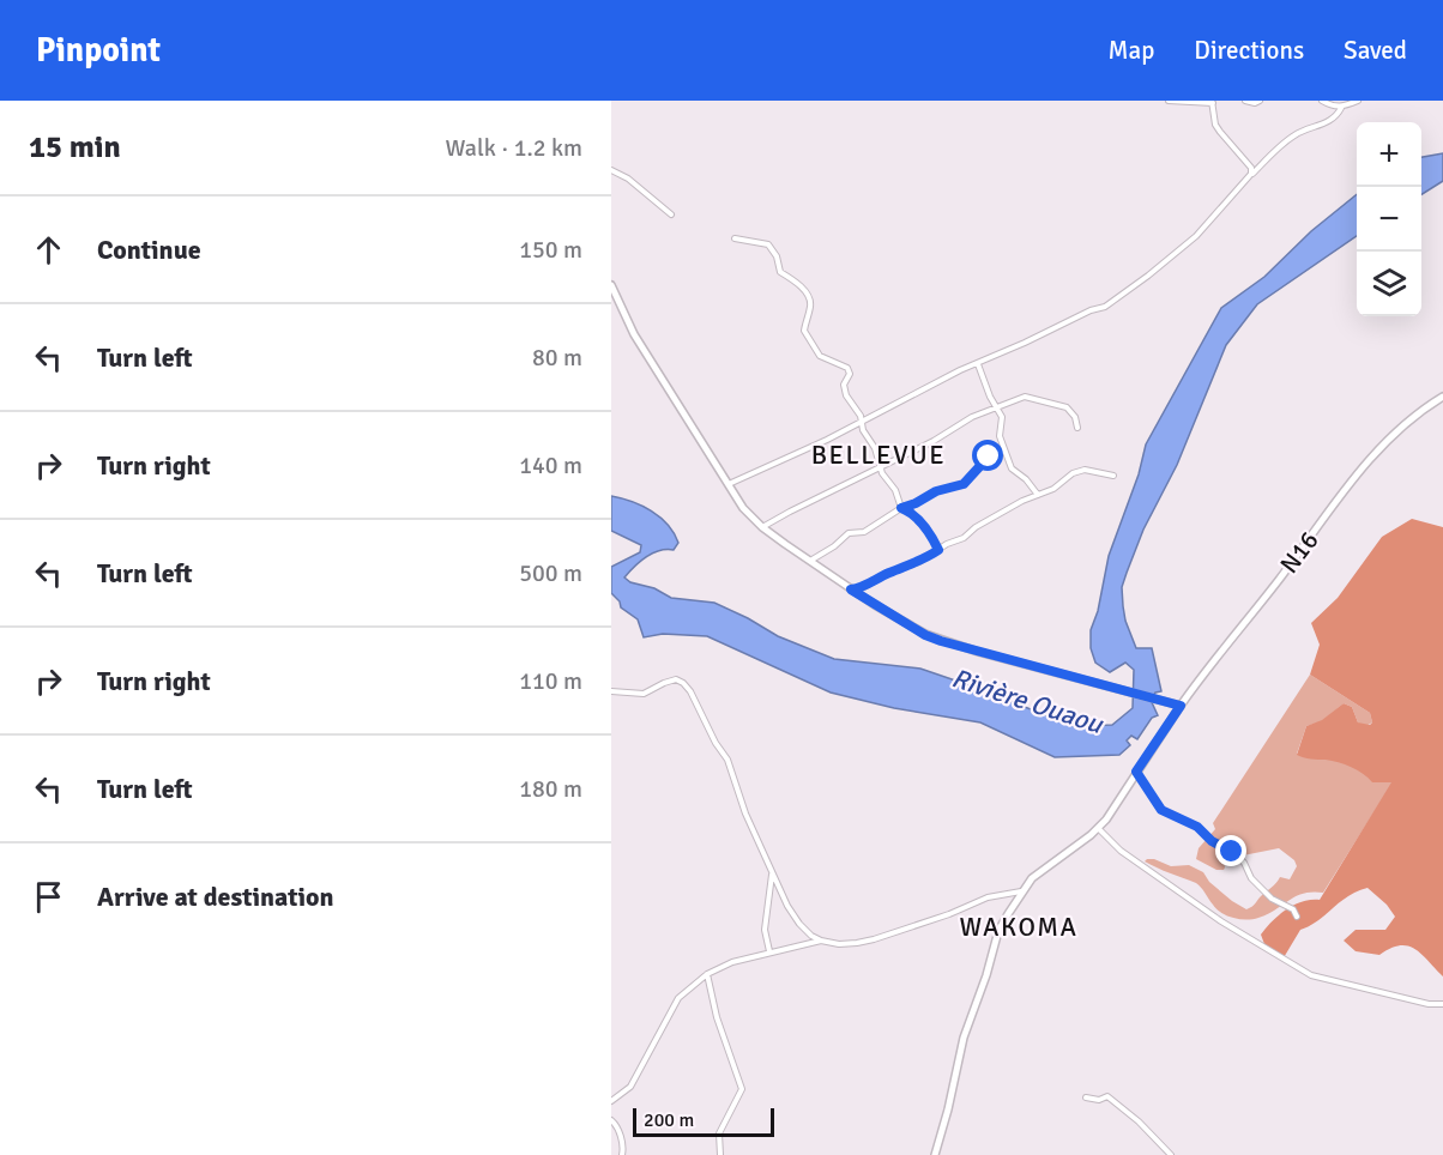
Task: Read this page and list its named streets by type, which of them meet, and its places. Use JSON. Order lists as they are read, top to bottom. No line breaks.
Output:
{"streets":{"main road":["N16"]},"districts":["BELLEVUE","WAKOMA"],"water":["Rivière Ouaou"],"scale_bar":"200 m","page":{"header":"Pinpoint","nav":["Map","Directions","Saved"],"heading":["15 min","Walk · 1.2 km"],"map_buttons":["+","−"],"list":[["Continue","150 m"],["Turn left","80 m"],["Turn right","140 m"],["Turn left","500 m"],["Turn right","110 m"],["Turn left","180 m"],"Arrive at destination"],"scale":"200 m"}}
